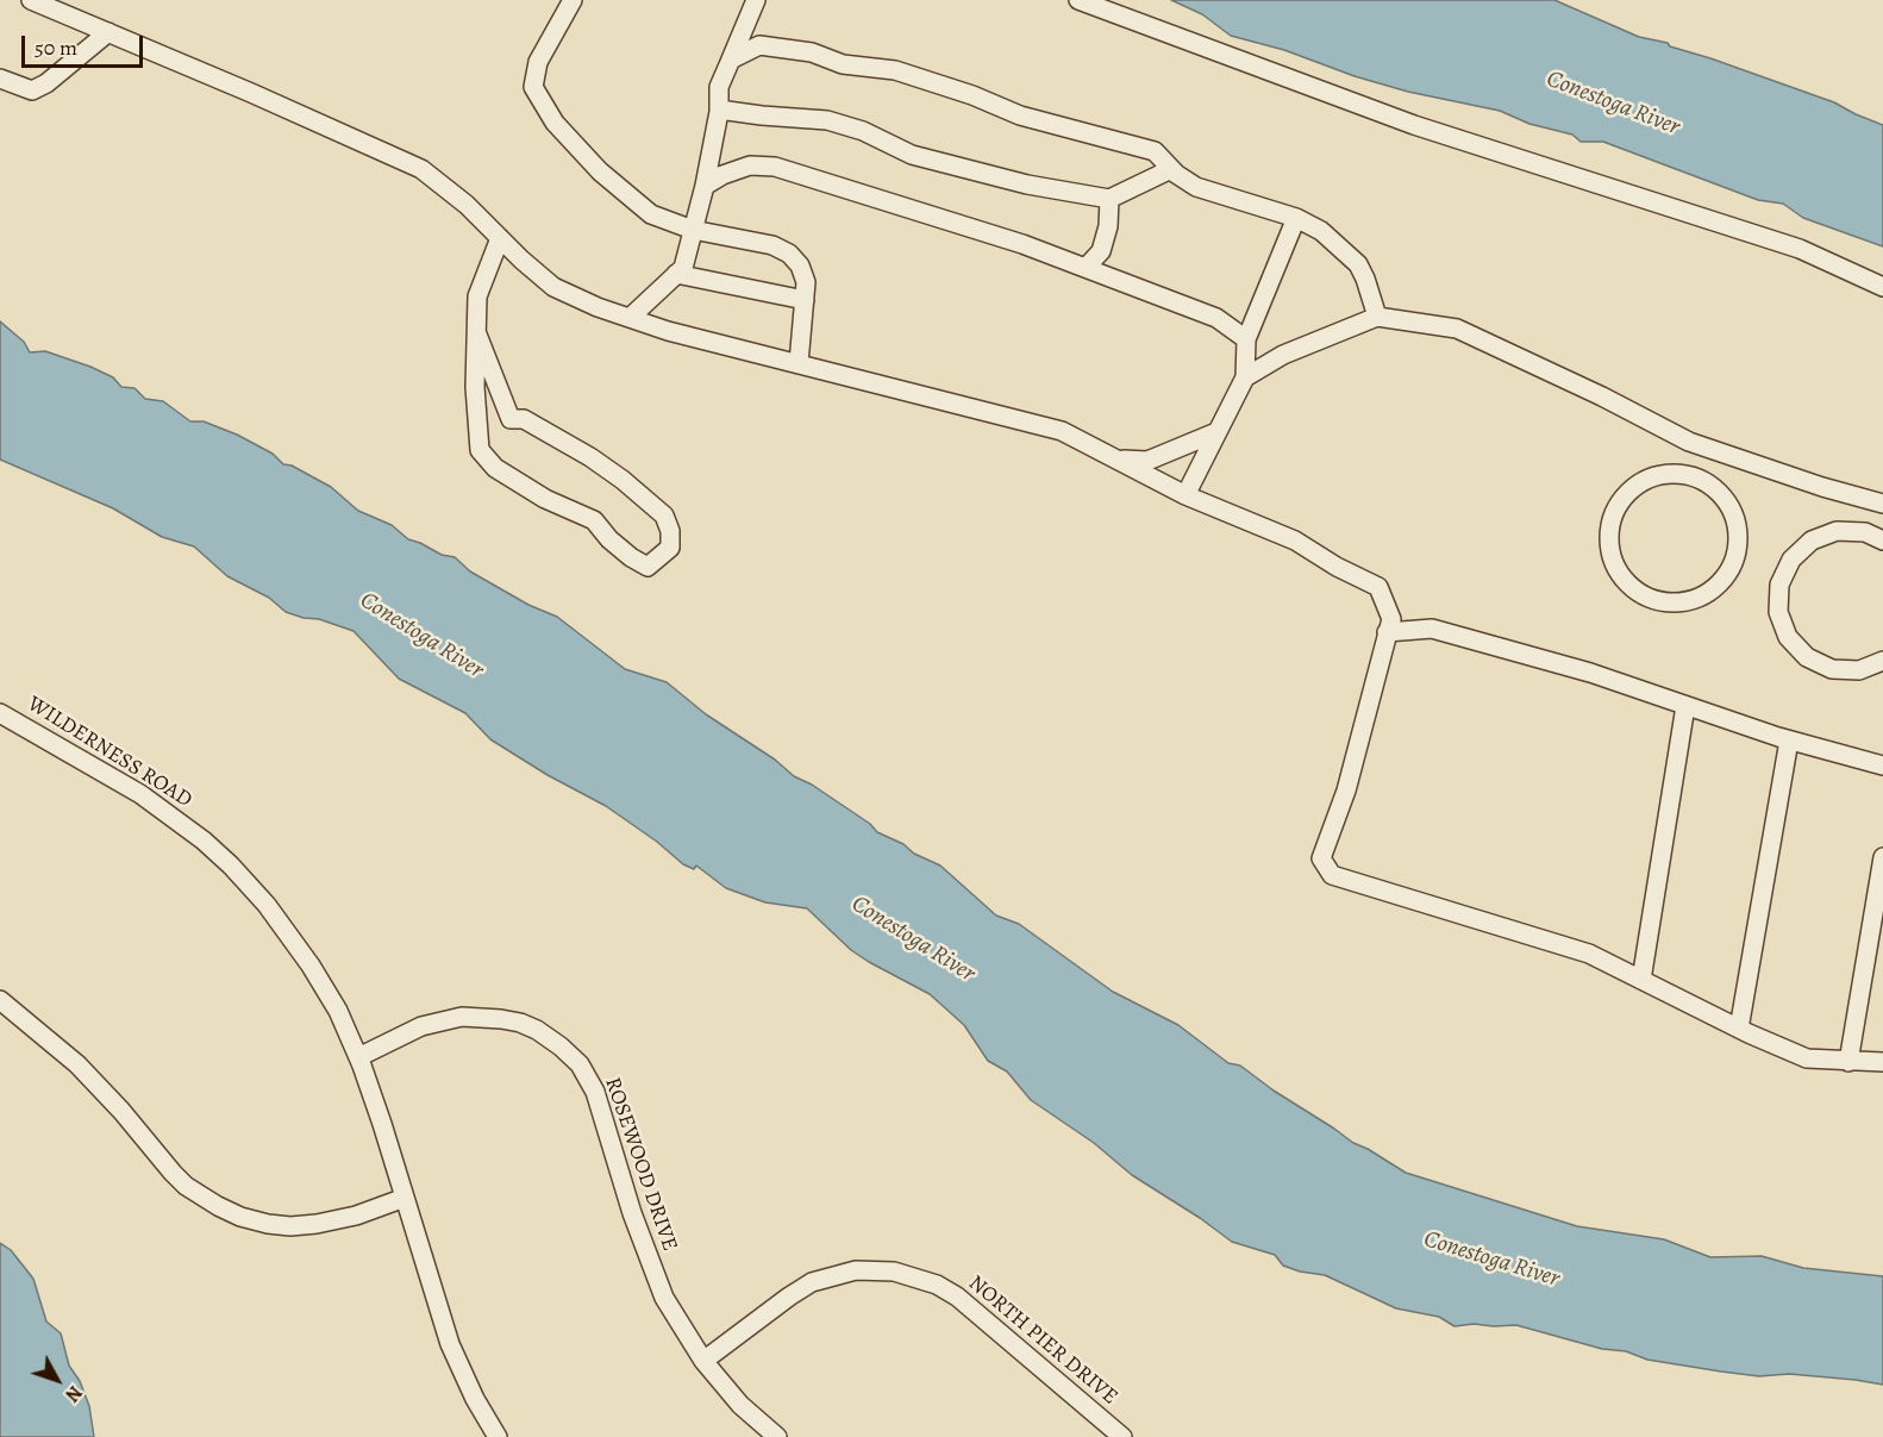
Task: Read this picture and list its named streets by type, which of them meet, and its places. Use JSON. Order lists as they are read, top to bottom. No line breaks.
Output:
{"streets":{"street":["WILDERNESS ROAD","ROSEWOOD DRIVE","NORTH PIER DRIVE"]},"crossings":[["WILDERNESS ROAD","ROSEWOOD DRIVE"],["ROSEWOOD DRIVE","NORTH PIER DRIVE"]],"water":["Conestoga River"],"scale_bar":"50 m","north":"bottom right"}
